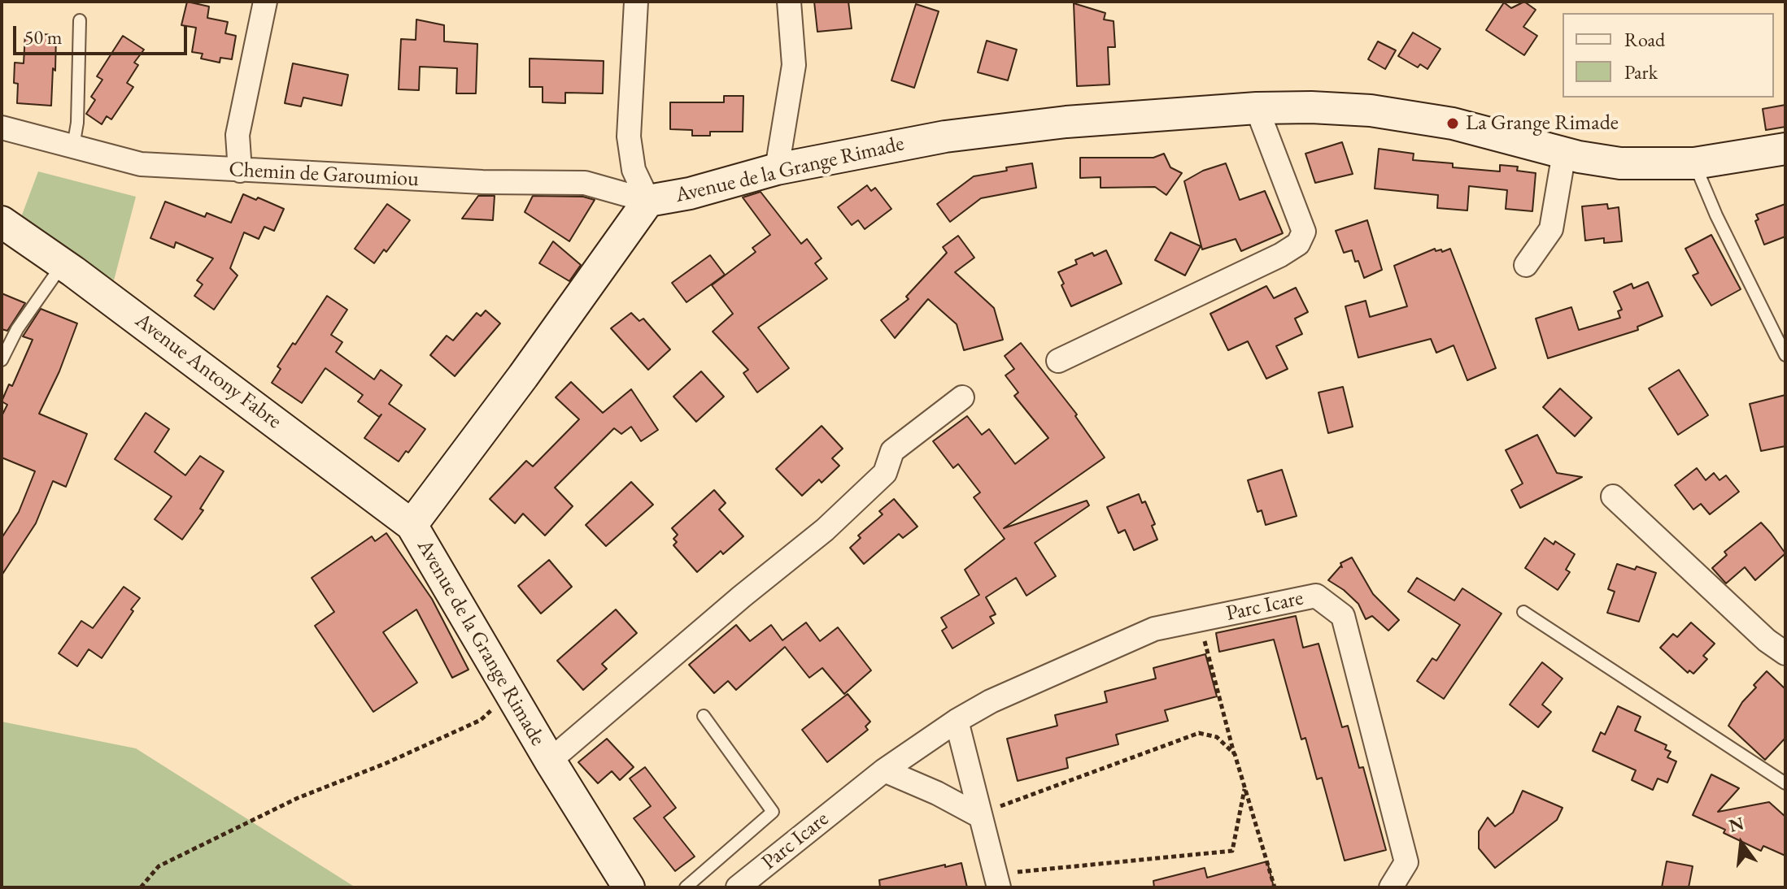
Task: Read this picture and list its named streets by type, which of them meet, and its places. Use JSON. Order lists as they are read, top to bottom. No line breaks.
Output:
{"streets":{"street":["Avenue de la Grange Rimade","Chemin de Garoumiou","Avenue Antony Fabre","Parc Icare"]},"crossings":[["Avenue de la Grange Rimade","Chemin de Garoumiou"],["Avenue de la Grange Rimade","Avenue Antony Fabre"]],"places":["La Grange Rimade"],"legend":["Road","Park"],"scale_bar":"50 m","north":"top"}
